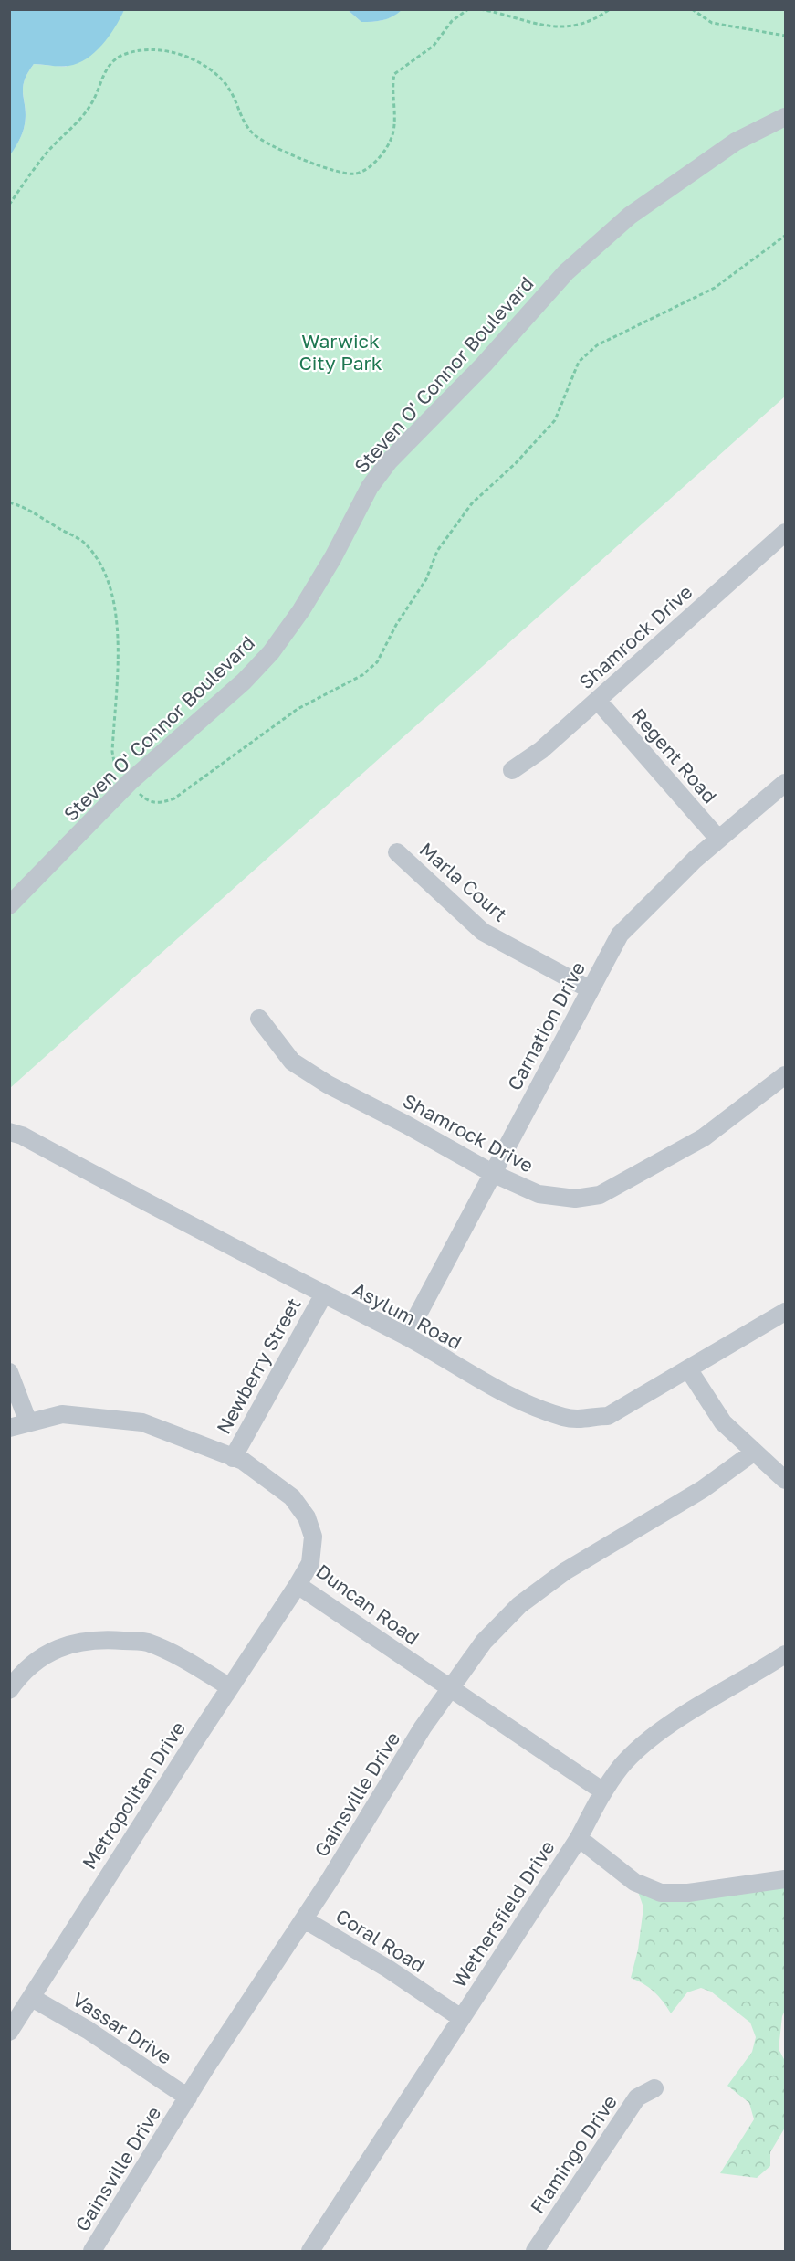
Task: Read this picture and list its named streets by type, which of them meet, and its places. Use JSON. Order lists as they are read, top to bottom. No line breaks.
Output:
{"streets":{"street":["Steven O' Connor Boulevard","Shamrock Drive","Regent Road","Marla Court","Carnation Drive","Asylum Road","Newberry Street","Duncan Road","Gainsville Drive","Metropolitan Drive","Wethersfield Drive","Coral Road","Vassar Drive","Flamingo Drive"]},"crossings":[["Shamrock Drive","Regent Road"],["Shamrock Drive","Carnation Drive"],["Regent Road","Carnation Drive"],["Marla Court","Carnation Drive"],["Carnation Drive","Asylum Road"],["Asylum Road","Newberry Street"],["Newberry Street","Duncan Road"],["Duncan Road","Gainsville Drive"],["Duncan Road","Metropolitan Drive"],["Duncan Road","Wethersfield Drive"],["Gainsville Drive","Coral Road"],["Gainsville Drive","Vassar Drive"],["Metropolitan Drive","Vassar Drive"],["Wethersfield Drive","Coral Road"]],"parks":["Warwick City Park"]}
